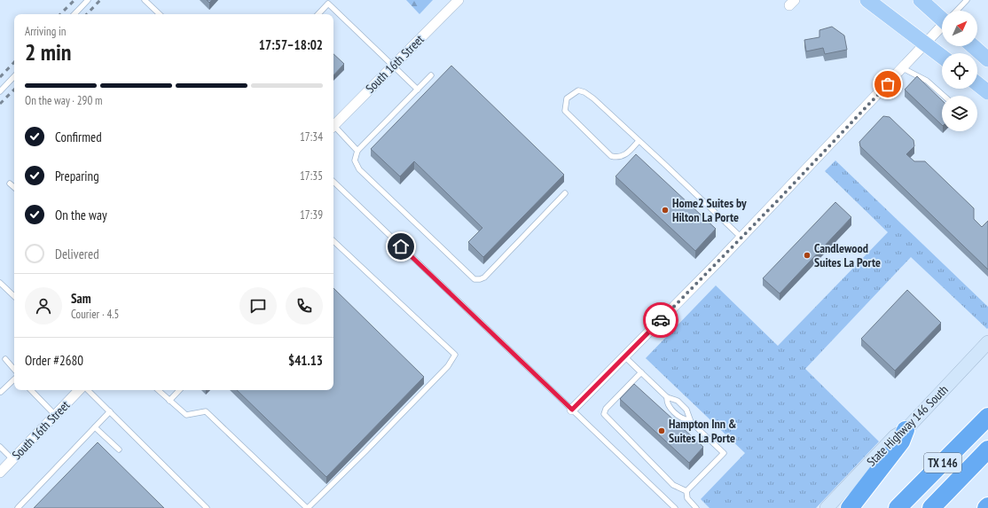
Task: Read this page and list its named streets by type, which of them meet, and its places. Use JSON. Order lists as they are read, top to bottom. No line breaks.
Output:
{"streets":{"highway":["TX 146"],"main road":["State Highway 146 South"],"street":["South 16th Street"]},"places":["Home2 Suites by Hilton La Porte","Candlewood Suites La Porte","Hampton Inn & Suites La Porte"],"north":"top right","page":{"heading":["2 min","Arriving in","17:57–18:02"],"panel":["Sam","Courier · 4.5","Order #2680","$41.13"],"bar":"On the way · 290 m","list":[["Confirmed","17:34"],["Preparing","17:35"],["On the way","17:39"],"Delivered"]}}
